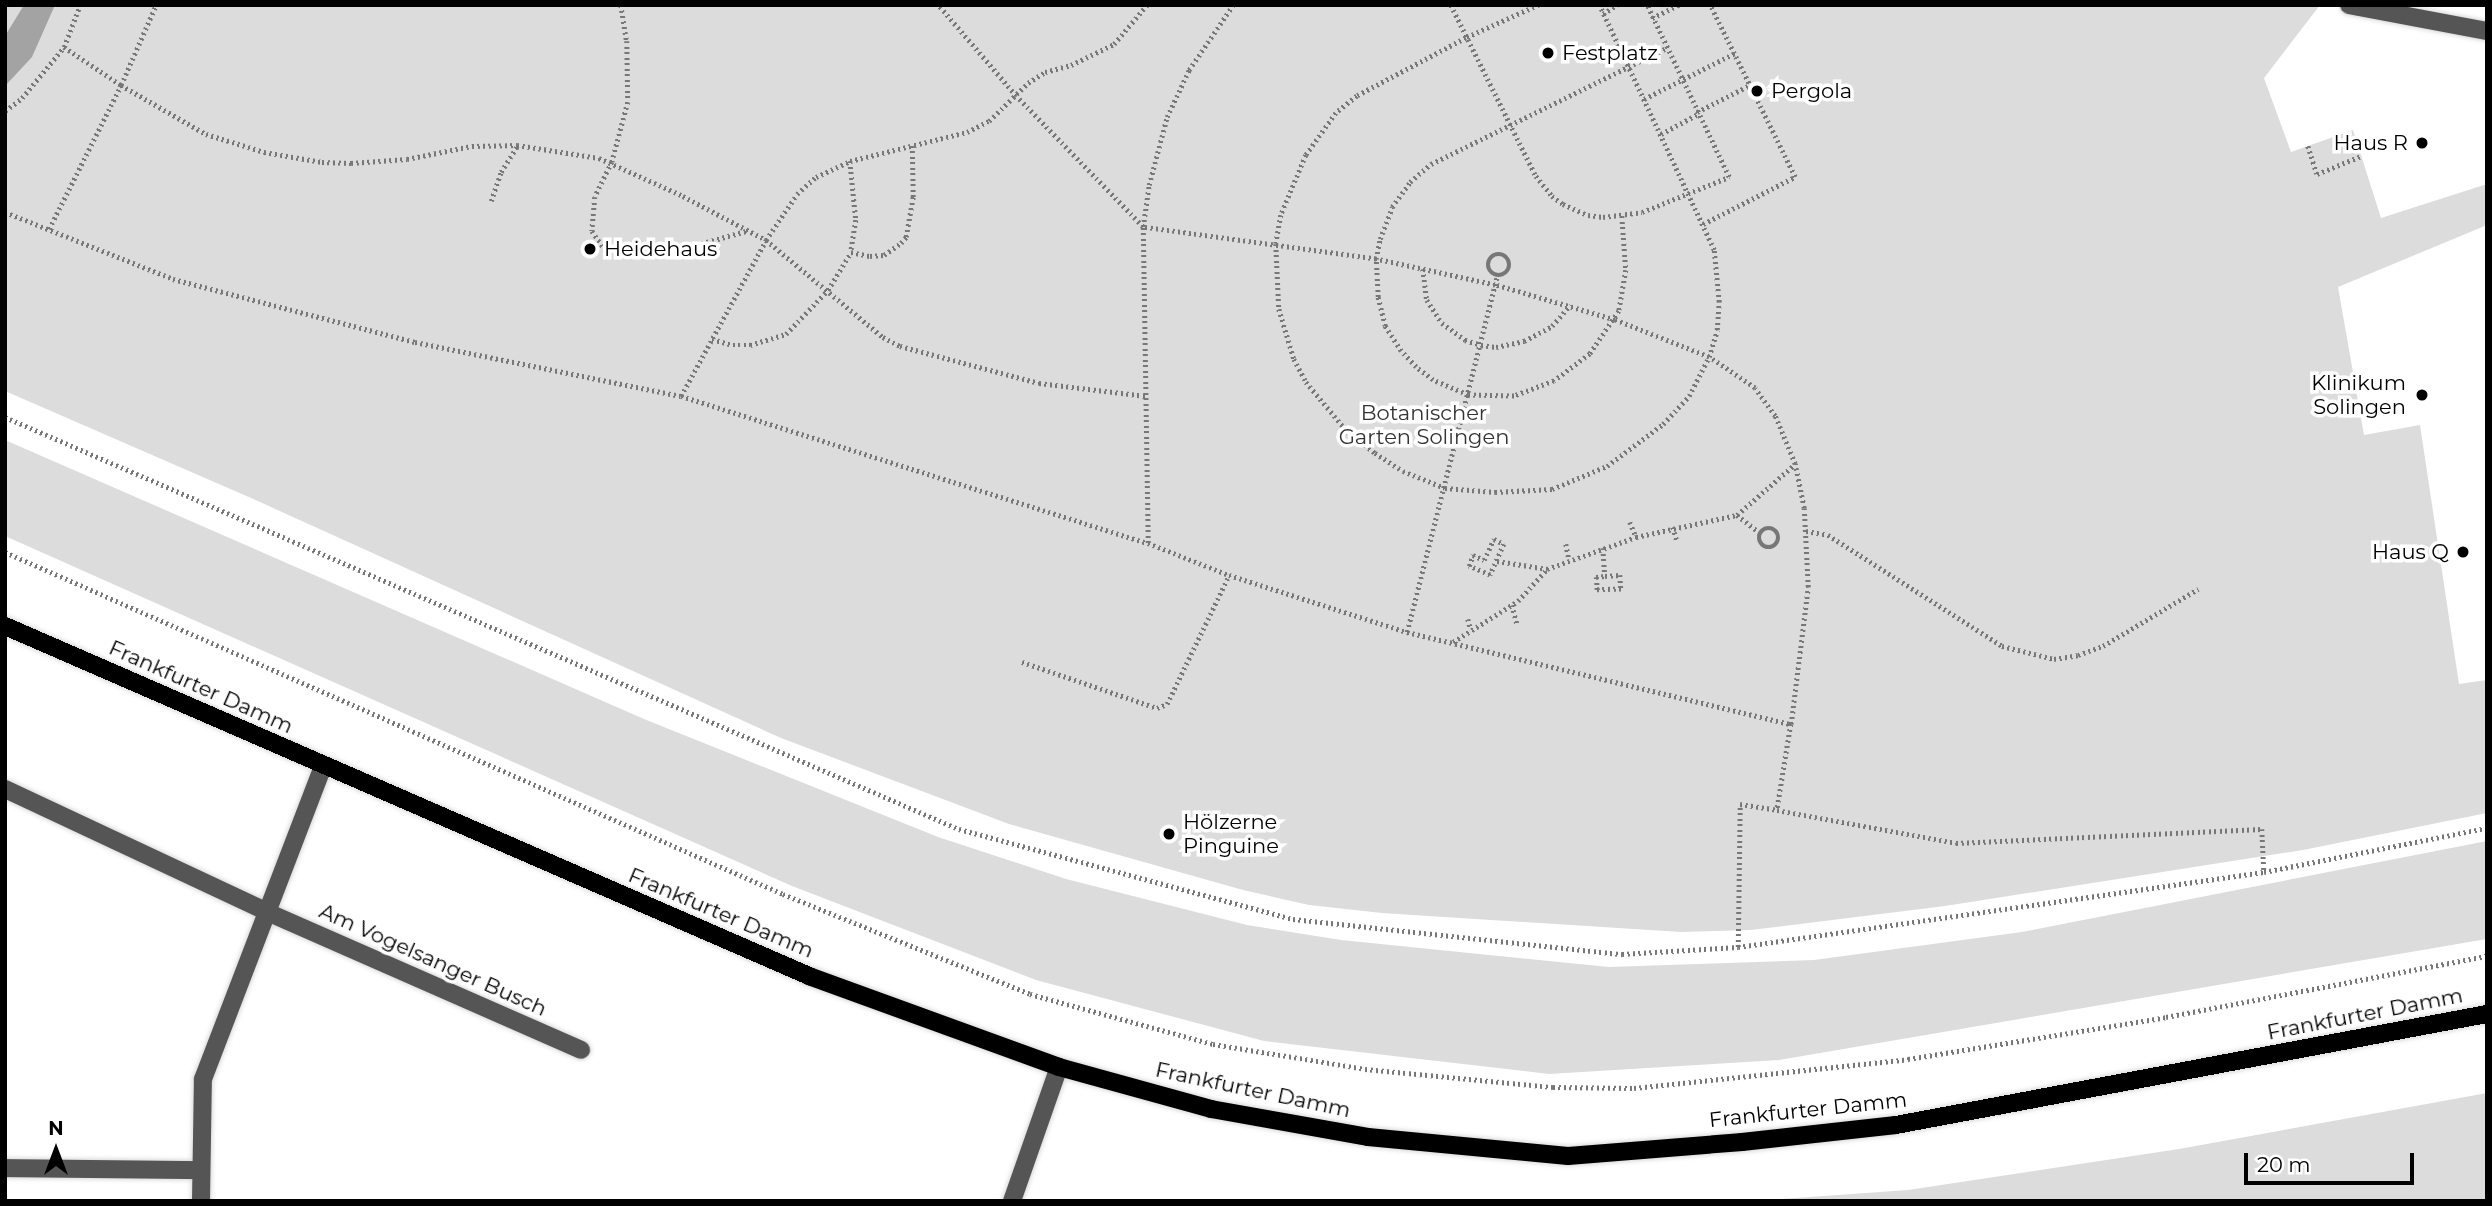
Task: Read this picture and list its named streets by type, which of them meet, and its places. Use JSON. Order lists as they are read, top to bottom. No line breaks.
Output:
{"streets":{"main road":["Frankfurter Damm"],"street":["Am Vogelsanger Busch"]},"parks":["Botanischer Garten Solingen"],"places":["Festplatz","Pergola","Haus R","Heidehaus","Klinikum Solingen","Haus Q","Hölzerne Pinguine"],"scale_bar":"20 m","north":"top"}
